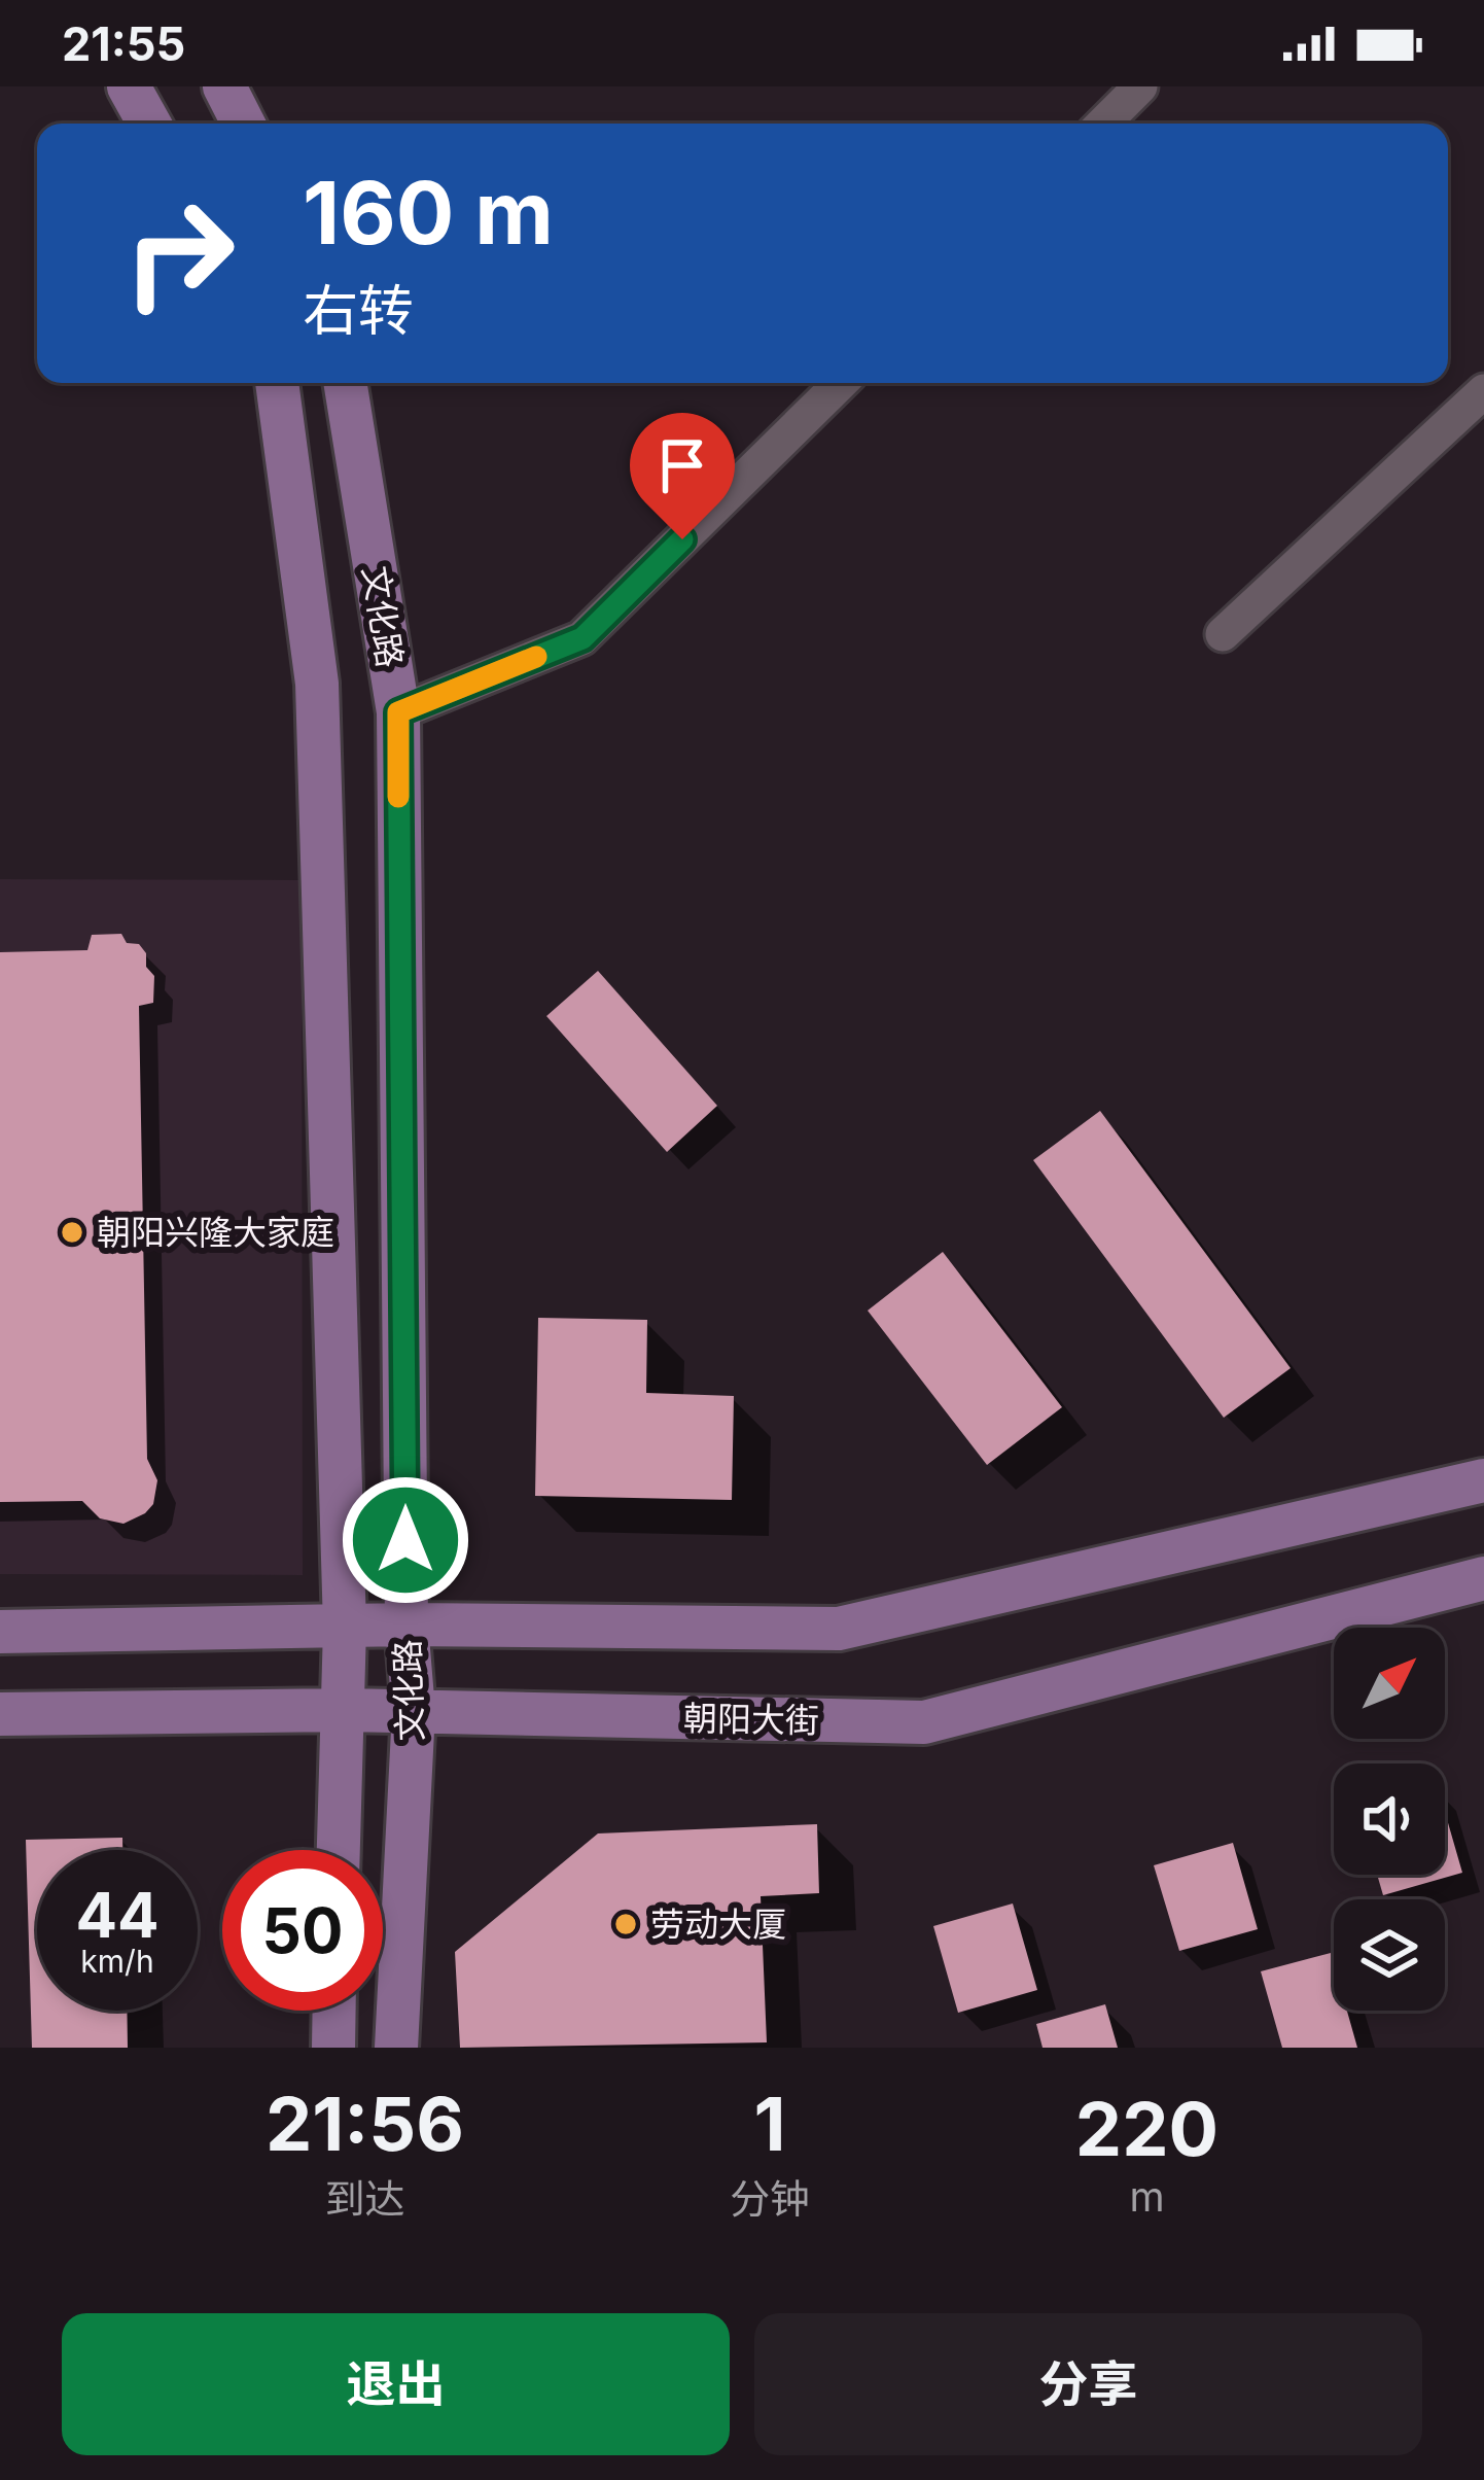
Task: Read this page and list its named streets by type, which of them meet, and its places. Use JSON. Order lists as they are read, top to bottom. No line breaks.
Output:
{"streets":{"main road":["文化路","朝阳大街"]},"crossings":[["文化路","朝阳大街"]],"places":["朝阳兴隆大家庭","劳动大厦"],"north":"top right","page":{"status":"21:55","turn":["160 m","右转"],"speed":"44 km/h","limit":"50","eta":["21:56","到达","1","分钟","220","m"],"buttons":["退出","分享"]}}
